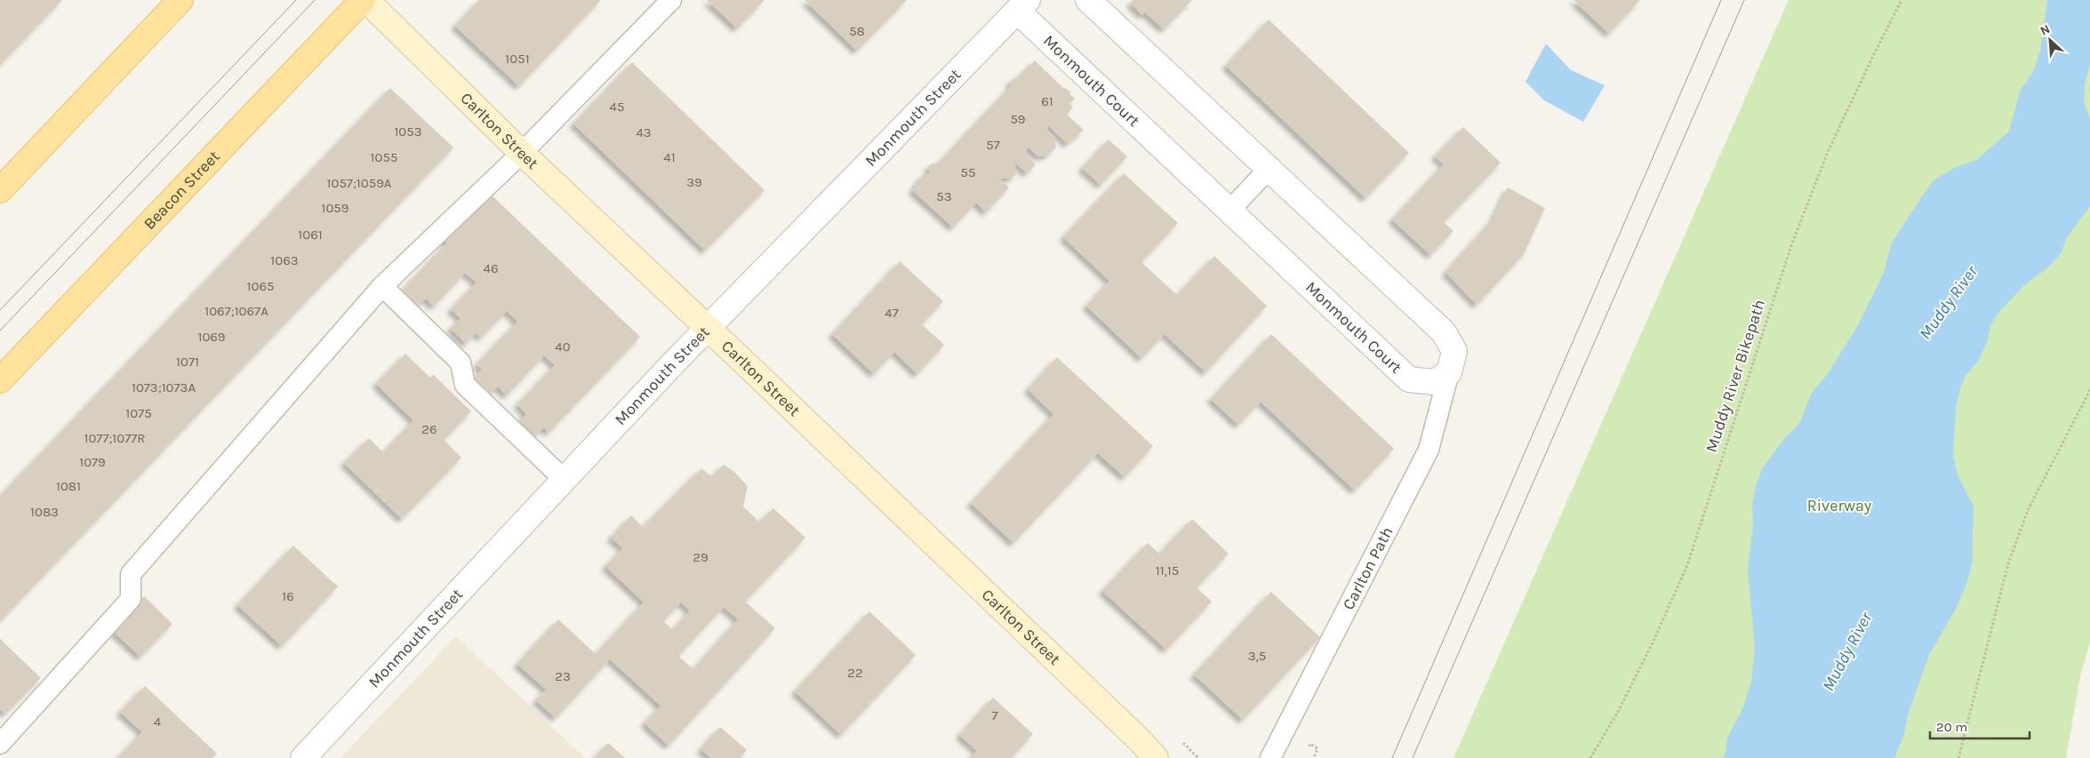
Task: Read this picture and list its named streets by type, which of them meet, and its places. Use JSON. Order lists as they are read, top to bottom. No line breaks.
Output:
{"streets":{"main road":["Carlton Street","Beacon Street"],"street":["Monmouth Court","Monmouth Street"],"lane":["Carlton Path"],"path":["Muddy River Bikepath"]},"crossings":[["Monmouth Court","Monmouth Street"],["Monmouth Court","Carlton Path"],["Monmouth Street","Carlton Street"],["Carlton Street","Beacon Street"]],"water":["Muddy River"],"parks":["Riverway"],"house_numbers":["58","1051","61","45","59","1053","43","57","1055","41","55","39","1057;1059A","53","1059","1061","1063","46","1065","1067;1067A","47","1069","40","1071","1073;1073A","1075","26","1077;1077R","1079","1081","1083","29","11,15","16","3,5","22","23","7","4"],"scale_bar":"20 m","north":"top left"}
